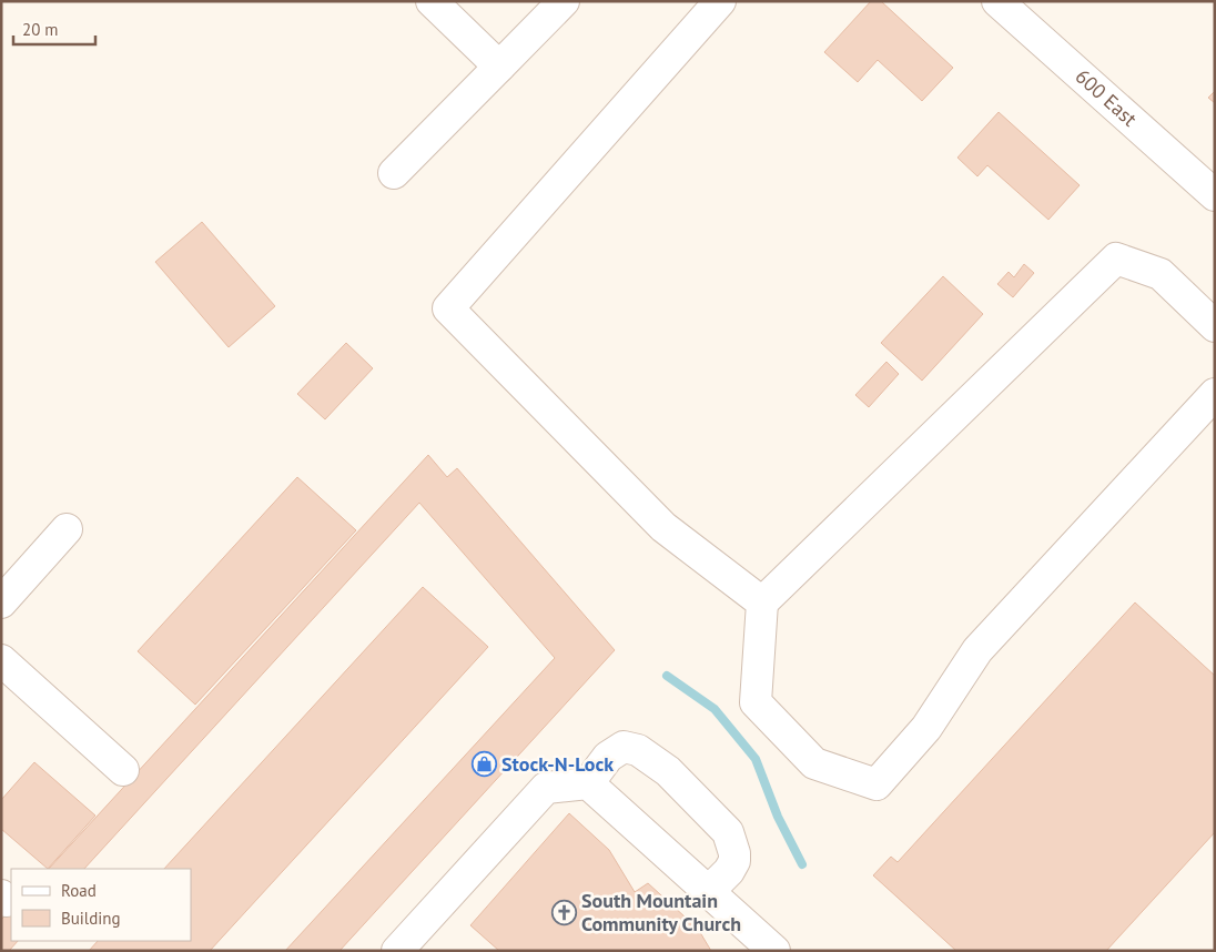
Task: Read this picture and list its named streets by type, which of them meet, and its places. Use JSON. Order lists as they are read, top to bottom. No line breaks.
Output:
{"streets":{"street":["600 East"]},"places":{"shop":["Stock-N-Lock"],"church":["South Mountain Community Church"]},"legend":["Road","Building"],"scale_bar":"20 m"}
